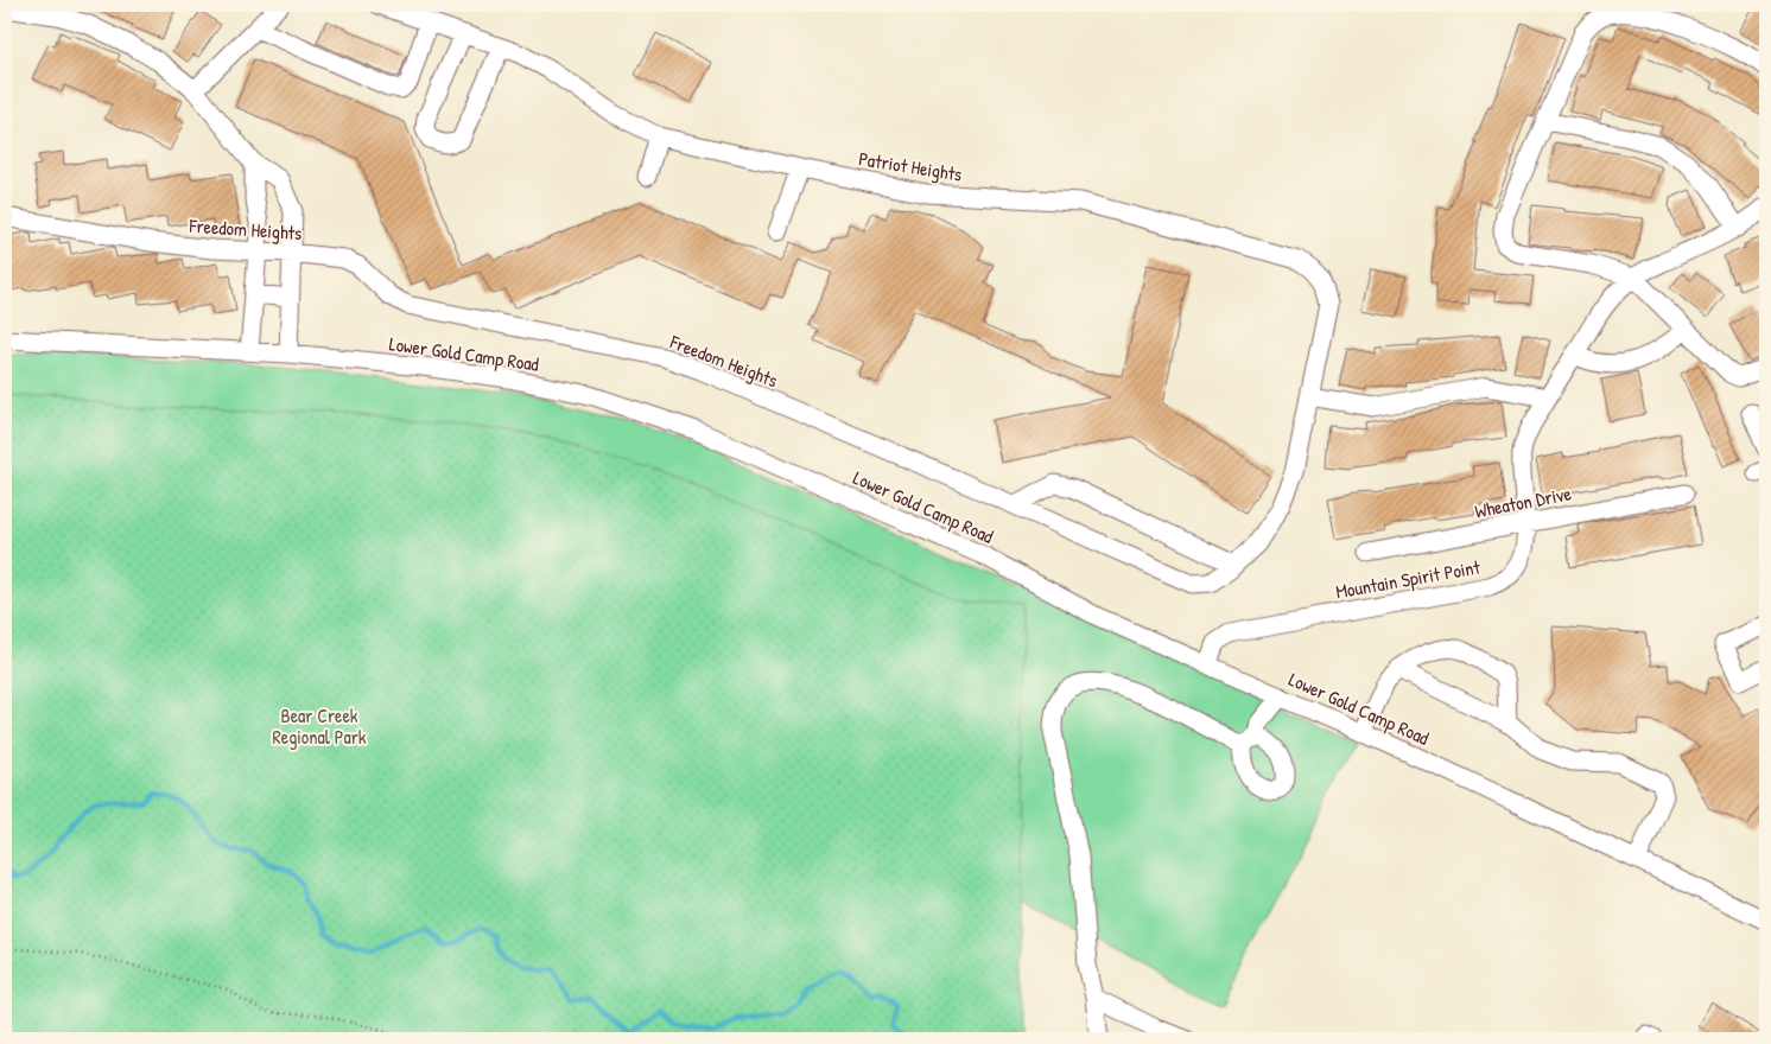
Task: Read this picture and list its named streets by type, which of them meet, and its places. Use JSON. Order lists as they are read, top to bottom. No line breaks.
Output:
{"streets":{"street":["Patriot Heights","Freedom Heights","Lower Gold Camp Road","Wheaton Drive","Mountain Spirit Point"]},"crossings":[["Patriot Heights","Freedom Heights"],["Lower Gold Camp Road","Mountain Spirit Point"],["Wheaton Drive","Mountain Spirit Point"]],"parks":["Bear Creek Regional Park"]}
